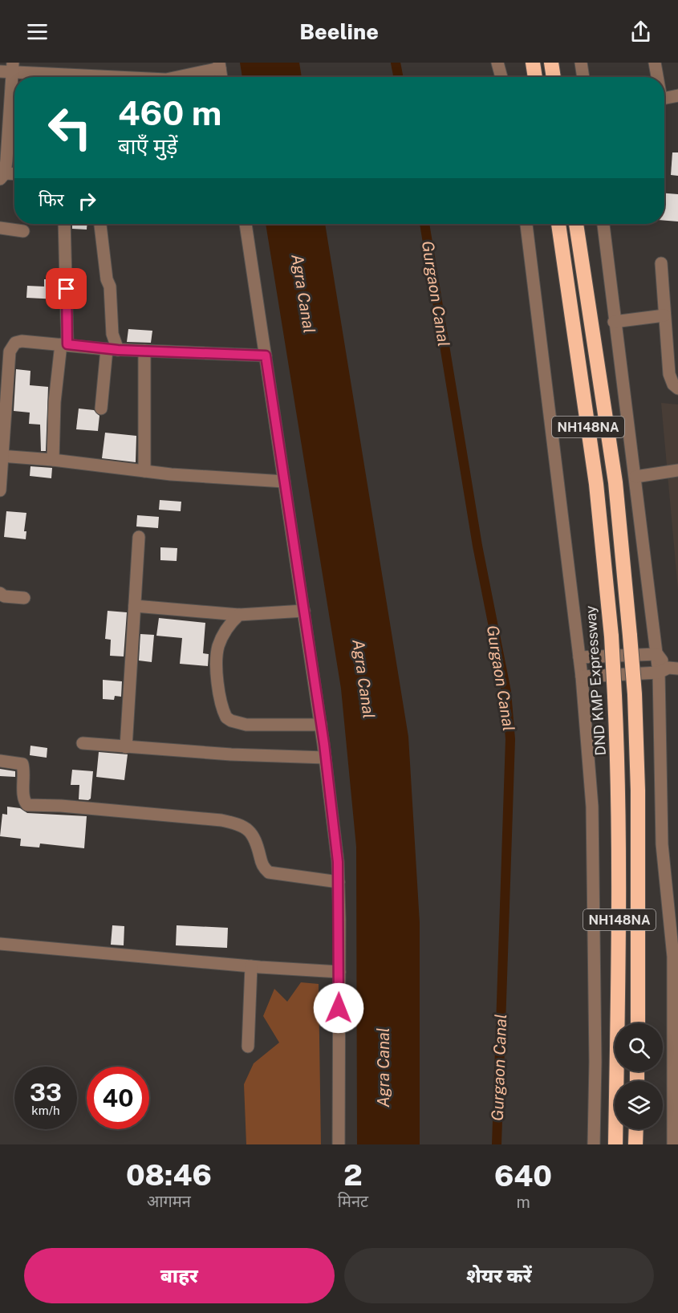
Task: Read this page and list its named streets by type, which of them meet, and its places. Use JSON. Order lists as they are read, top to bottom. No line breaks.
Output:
{"streets":{"highway":["NH148NA","DND KMP Expressway"]},"water":["Agra Canal","Gurgaon Canal"],"page":{"header":"Beeline","turn":["460 m","बाएँ मुड़ें"],"then":"फिर","speed":"33 km/h","limit":"40","eta":["08:46","आगमन","2","मिनट","640","m"],"buttons":["बाहर","शेयर करें"]}}
